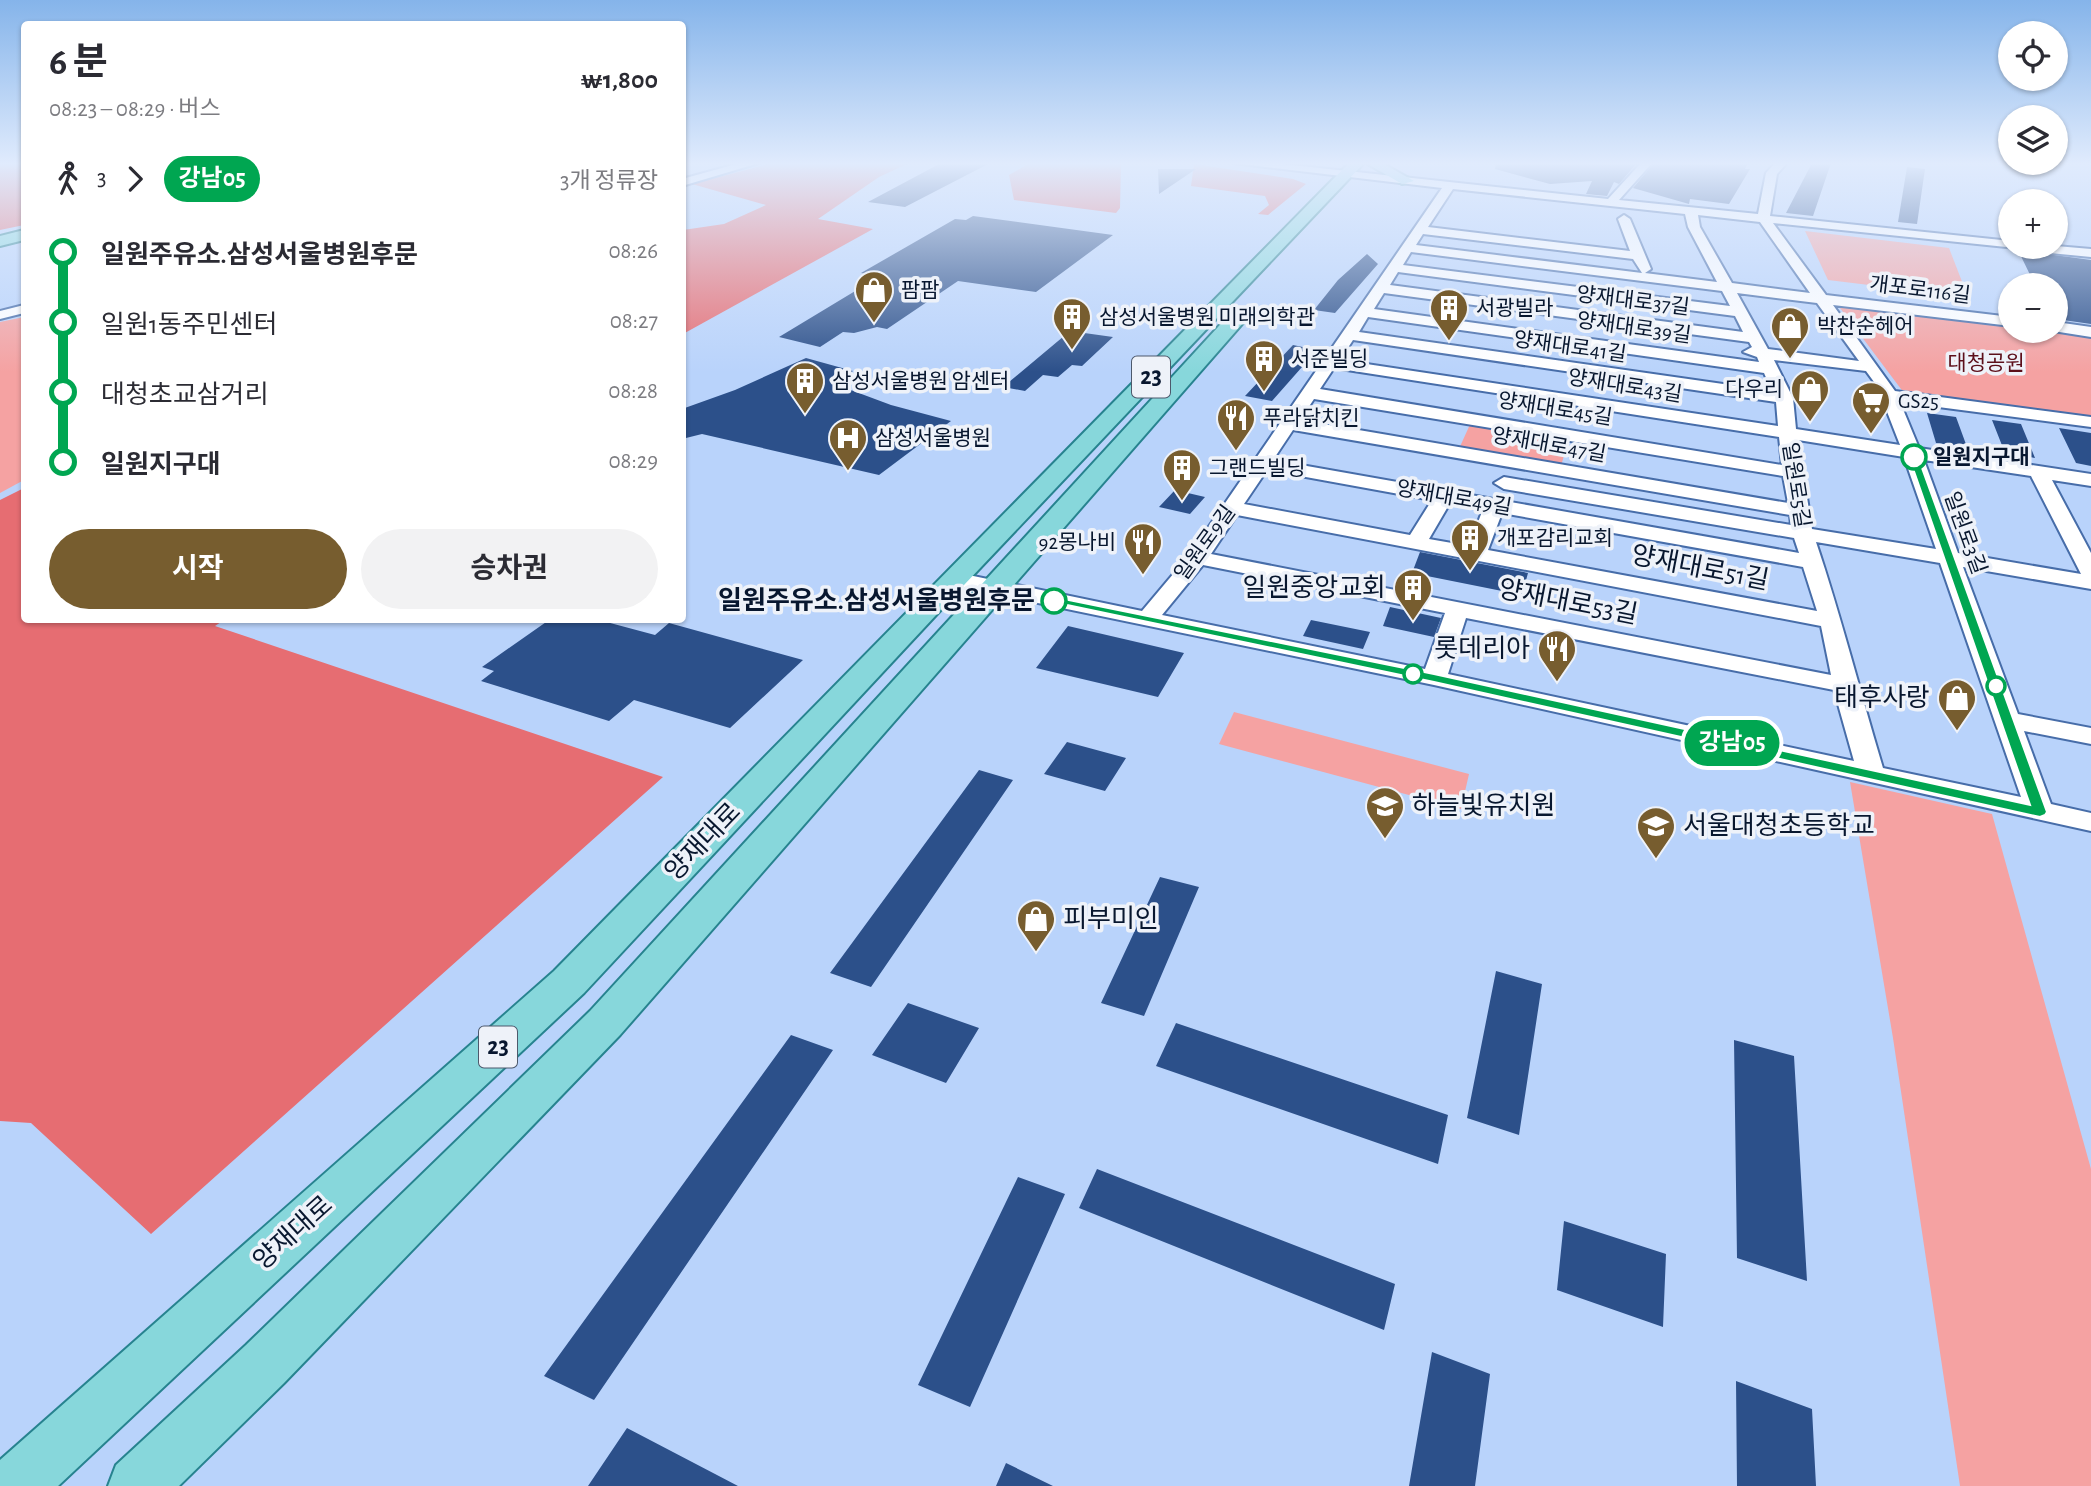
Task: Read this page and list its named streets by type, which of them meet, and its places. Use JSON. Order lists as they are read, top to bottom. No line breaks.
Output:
{"streets":{"main road":["23","양재대로"],"street":["개포로116길","양재대로37길","양재대로39길","양재대로41길","양재대로43길","양재대로45길","양재대로47길","일원로5길","양재대로49길","일원로3길","일원로9길","양재대로51길","양재대로53길"]},"crossings":[["개포로116길","일원로5길"],["개포로116길","일원로3길"],["개포로116길","일원로9길"],["양재대로37길","양재대로39길"],["양재대로37길","일원로5길"],["양재대로37길","일원로9길"],["양재대로39길","일원로5길"],["양재대로39길","일원로9길"],["양재대로41길","일원로5길"],["양재대로41길","일원로9길"],["양재대로43길","일원로5길"],["양재대로43길","일원로3길"],["양재대로43길","일원로9길"],["양재대로45길","일원로5길"],["양재대로45길","일원로9길"],["양재대로47길","일원로5길"],["양재대로47길","일원로9길"],["일원로5길","양재대로49길"],["일원로5길","양재대로51길"],["일원로5길","양재대로53길"],["양재대로49길","일원로9길"],["일원로9길","양재대로51길"],["일원로9길","양재대로53길"]],"parks":["대청공원"],"places":{"shop":["팜팜","박찬순헤어","다우리","태후사랑","피부미인"],"building":["서광빌라","삼성서울병원 미래의학관","서준빌딩","삼성서울병원 암센터","그랜드빌딩","개포감리교회","일원중앙교회"],"supermarket":["GS25"],"restaurant":["푸라닭치킨","92몽나비","롯데리아"],"other":["일원지구대","일원주유소.삼성서울병원후문"],"hospital":["삼성서울병원"],"school or university":["하늘빛유치원","서울대청초등학교"]},"lines":["bus line 강남05"],"page":{"on_map":"강남05","map_buttons":["+","−"],"heading":["6 분","08:23 – 08:29 · 버스","₩1,800"],"legs":["3","강남05","3개 정류장"],"list":[{"name":"일원주유소.삼성서울병원후문","value":"08:26"},{"name":"일원1동주민센터","value":"08:27"},{"name":"대청초교삼거리","value":"08:28"},{"name":"일원지구대","value":"08:29"}],"buttons":["시작","승차권"]}}
